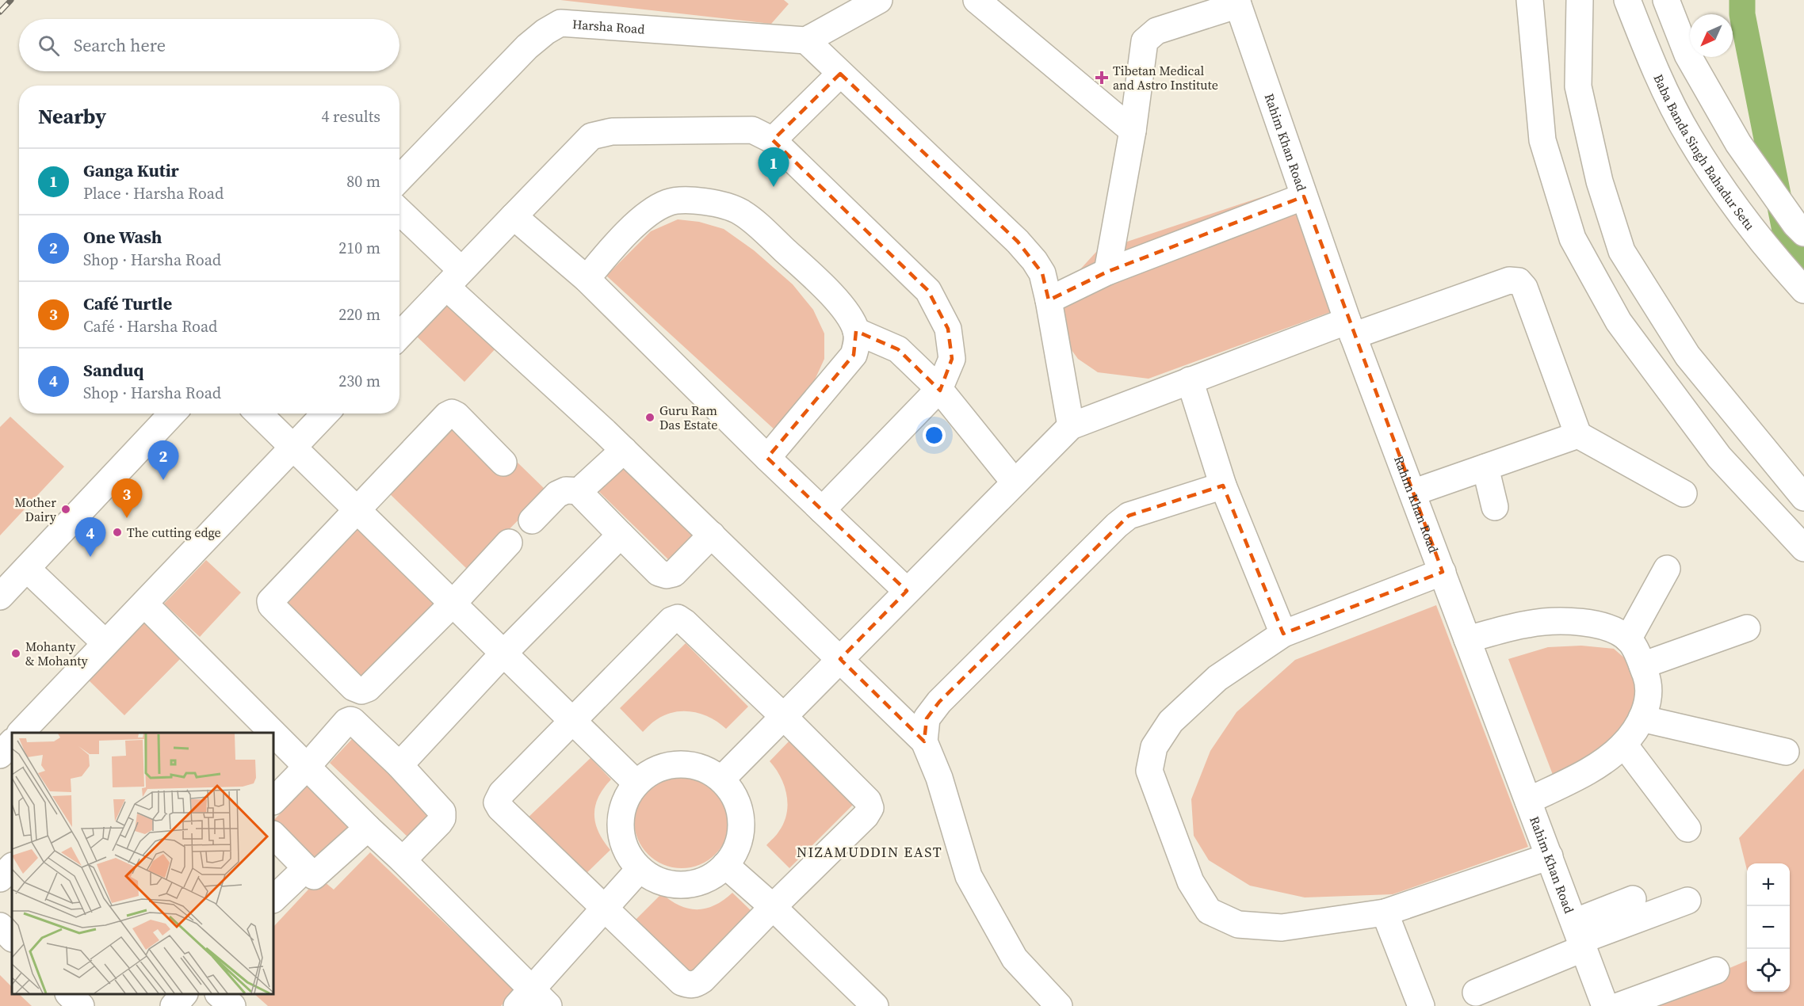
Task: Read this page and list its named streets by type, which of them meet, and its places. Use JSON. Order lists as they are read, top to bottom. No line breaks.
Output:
{"streets":{"main road":["Harsha Road","Rahim Khan Road","Baba Banda Singh Bahadur Setu"]},"districts":["NIZAMUDDIN EAST"],"places":{"health":["Tibetan Medical and Astro Institute"],"other":["Guru Ram Das Estate","Mother Dairy","The cutting edge","Mohanty & Mohanty"]},"north":"bottom left","page":{"search":"Search here","heading":["Nearby","4 results"],"pins":["1","2","3","4"],"list":[{"mark":"1","name":"Ganga Kutir","note":"Place · Harsha Road","value":"80 m"},{"mark":"2","name":"One Wash","note":"Shop · Harsha Road","value":"210 m"},{"mark":"3","name":"Café Turtle","note":"Café · Harsha Road","value":"220 m"},{"mark":"4","name":"Sanduq","note":"Shop · Harsha Road","value":"230 m"}],"map_buttons":["+","−"]}}
